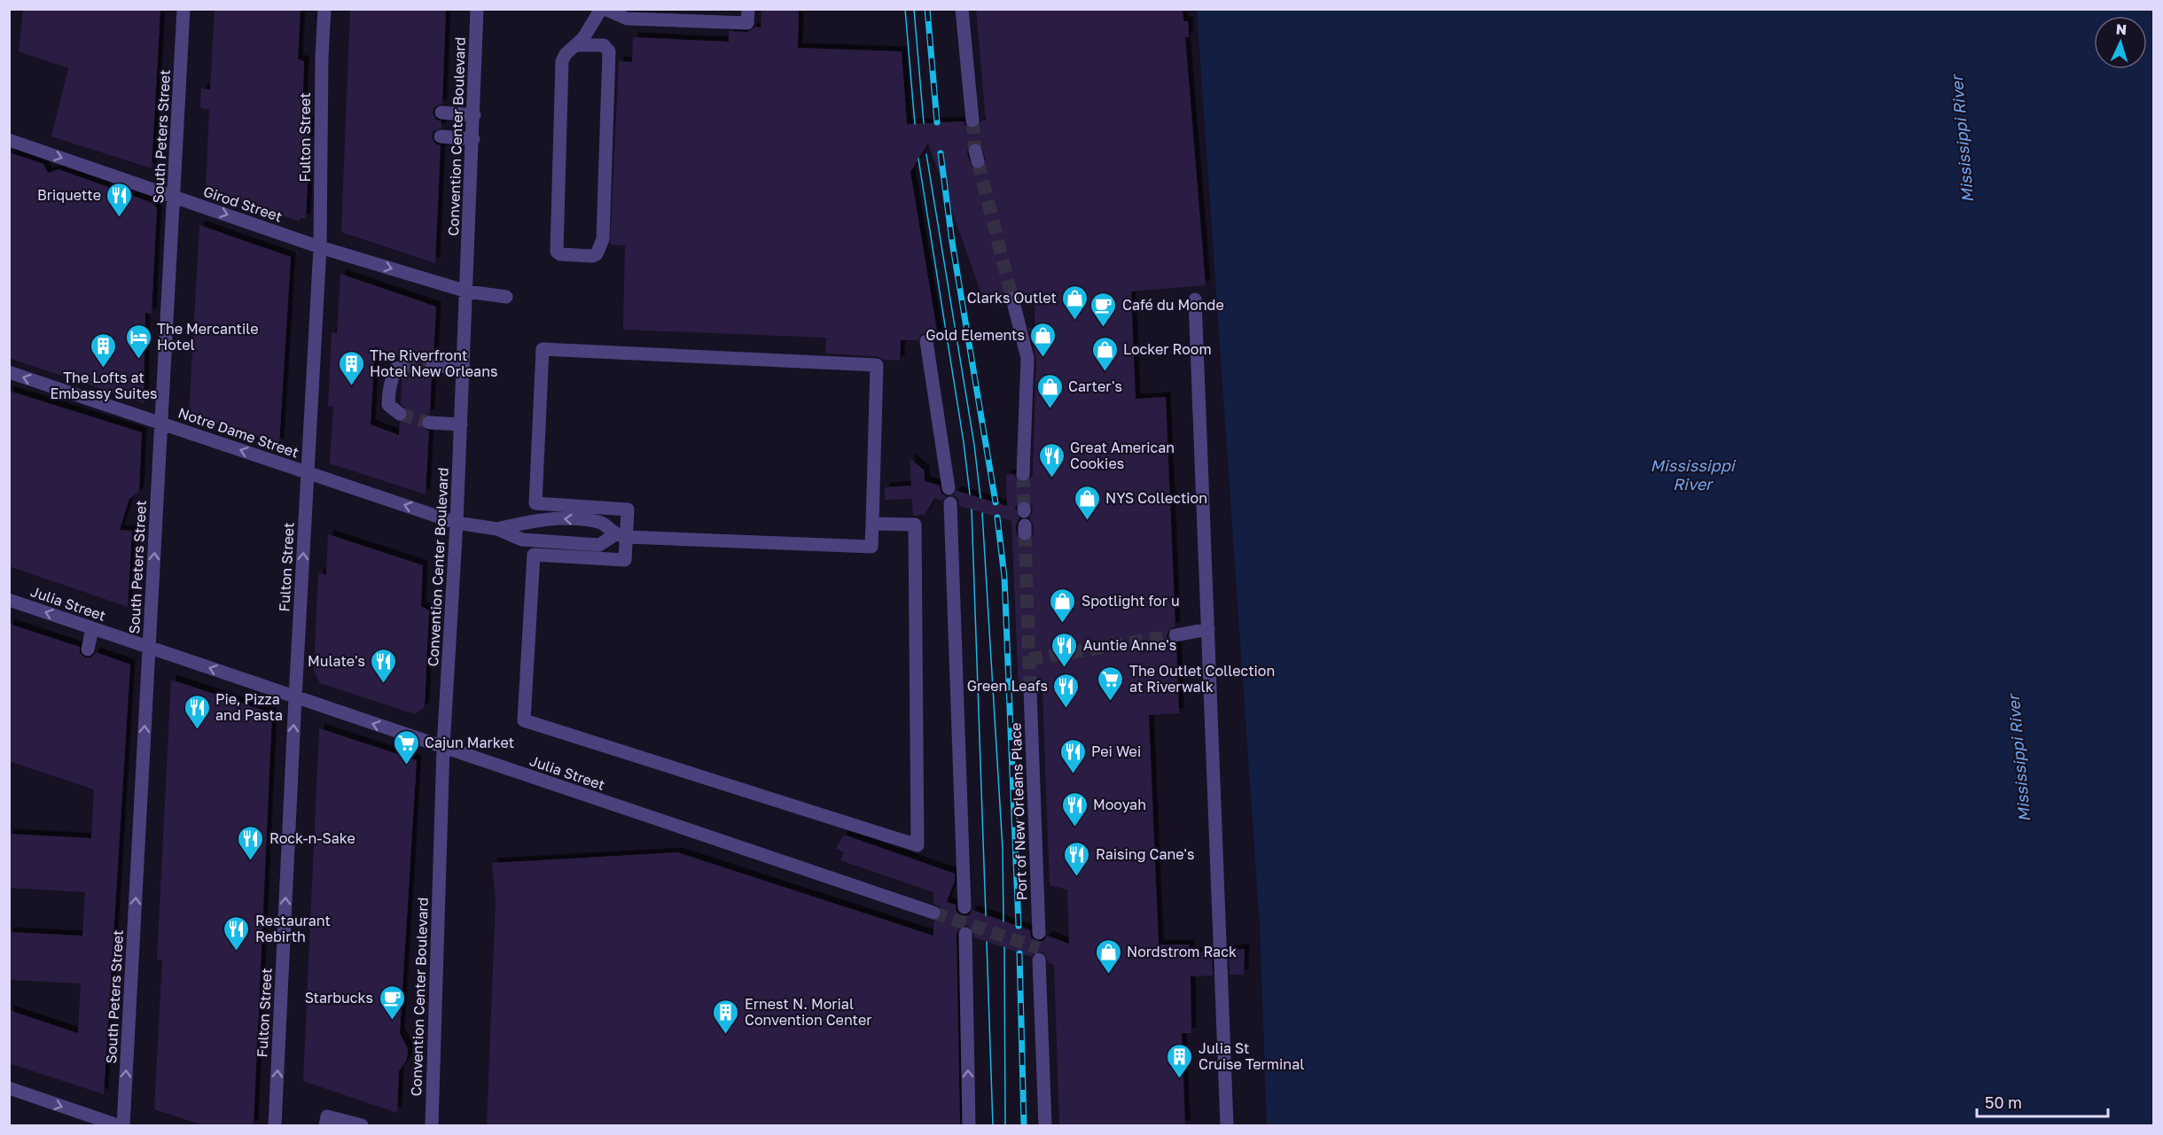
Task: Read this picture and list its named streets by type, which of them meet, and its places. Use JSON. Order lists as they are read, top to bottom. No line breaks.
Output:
{"streets":{"street":["South Peters Street","Convention Center Boulevard","Fulton Street","Girod Street","Notre Dame Street","Julia Street","Port of New Orleans Place"]},"crossings":[["South Peters Street","Girod Street"],["South Peters Street","Notre Dame Street"],["South Peters Street","Julia Street"],["Convention Center Boulevard","Girod Street"],["Convention Center Boulevard","Notre Dame Street"],["Convention Center Boulevard","Julia Street"],["Fulton Street","Girod Street"],["Fulton Street","Notre Dame Street"],["Fulton Street","Julia Street"]],"one_way":["South Peters Street","Fulton Street","Girod Street","Notre Dame Street","Julia Street"],"water":["Mississippi River"],"places":{"restaurant":["Briquette","Great American Cookies","Auntie Anne's","Mulate's","Green Leafs","Pie, Pizza and Pasta","Pei Wei","Mooyah","Rock-n-Sake","Raising Cane's","Restaurant Rebirth"],"shop":["Clarks Outlet","Gold Elements","Locker Room","Carter's","NYS Collection","Spotlight for u","Nordstrom Rack"],"cafe":["Café du Monde","Starbucks"],"hotel":["The Mercantile Hotel"],"building":["The Lofts at Embassy Suites","The Riverfront Hotel New Orleans","Ernest N. Morial Convention Center","Julia St Cruise Terminal"],"supermarket":["The Outlet Collection at Riverwalk","Cajun Market"]},"scale_bar":"50 m","north":"top"}
